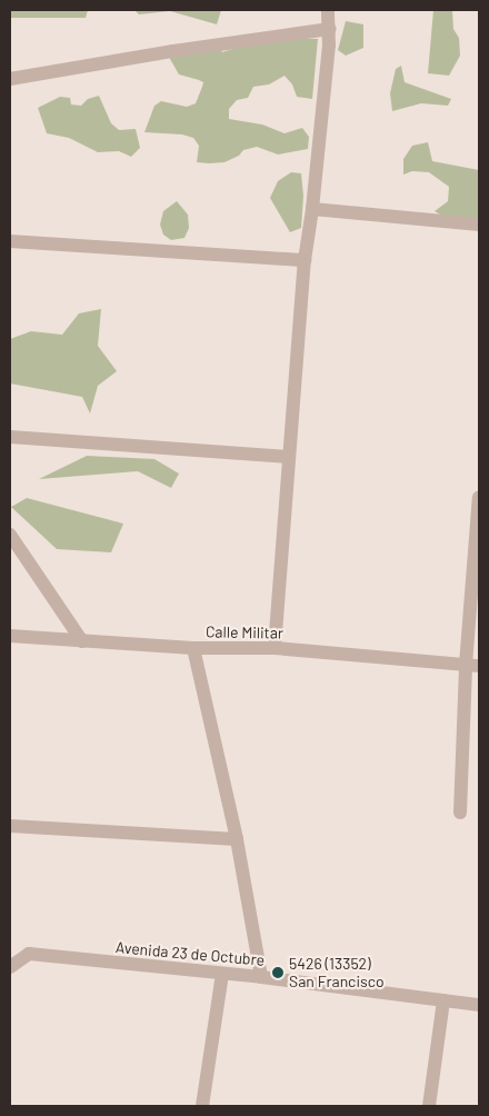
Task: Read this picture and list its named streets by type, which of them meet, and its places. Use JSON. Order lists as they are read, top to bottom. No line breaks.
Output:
{"streets":{"street":["Calle Militar","Avenida 23 de Octubre"]},"places":["5426 (13352) San Francisco"]}
